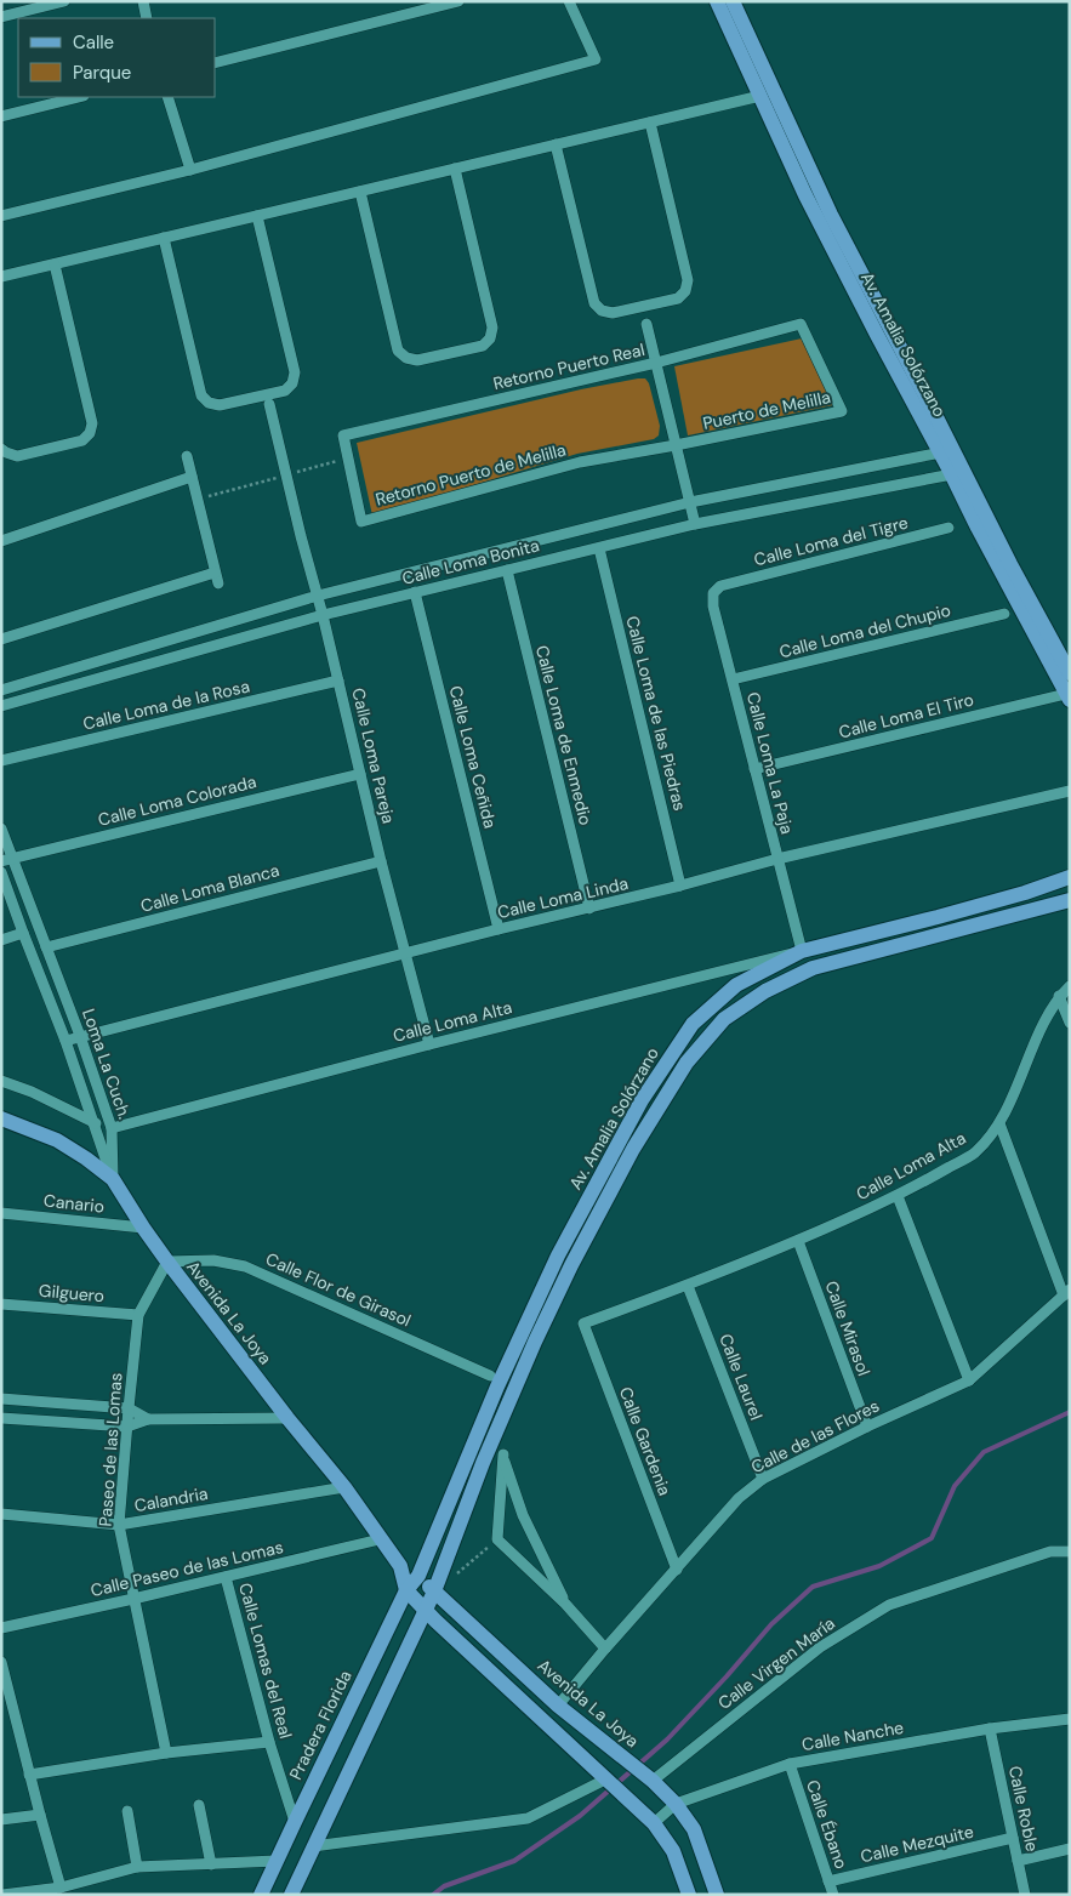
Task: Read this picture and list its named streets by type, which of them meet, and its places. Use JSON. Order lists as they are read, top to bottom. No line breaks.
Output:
{"streets":{"main road":["Av. Amalia Solórzano","Avenida La Joya","Pradera Florida"],"street":["Retorno Puerto Real","Puerto de Melilla","Retorno Puerto de Melilla","Calle Loma del Tigre","Calle Loma Bonita","Calle Loma del Chupio","Calle Loma de la Rosa","Calle Loma de las Piedras","Calle Loma El Tiro","Calle Loma de Enmedio","Calle Loma Pareja","Calle Loma Ceñida","Calle Loma La Paja","Calle Loma Colorada","Calle Loma Blanca","Calle Loma Linda","Calle Loma Alta","Loma La Cuch.","Canario","Calle Flor de Girasol","Gilguero","Calle Mirasol","Calle Laurel","Calle de las Flores","Calle Gardenia","Paseo de las Lomas","Calandria","Calle Paseo de las Lomas","Calle Lomas del Real","Calle Virgen María","Calle Nanche","Calle Roble","Calle Ébano","Calle Mezquite"]},"crossings":[["Av. Amalia Solórzano","Calle Loma Bonita"],["Av. Amalia Solórzano","Calle Loma El Tiro"],["Av. Amalia Solórzano","Calle Loma La Paja"],["Av. Amalia Solórzano","Calle Loma Alta"],["Av. Amalia Solórzano","Avenida La Joya"],["Av. Amalia Solórzano","Pradera Florida"],["Retorno Puerto Real","Puerto de Melilla"],["Retorno Puerto Real","Retorno Puerto de Melilla"],["Puerto de Melilla","Retorno Puerto de Melilla"],["Calle Loma del Tigre","Calle Loma La Paja"],["Calle Loma Bonita","Calle Loma de las Piedras"],["Calle Loma Bonita","Calle Loma de Enmedio"],["Calle Loma Bonita","Calle Loma Pareja"],["Calle Loma Bonita","Calle Loma Ceñida"],["Calle Loma del Chupio","Calle Loma La Paja"],["Calle Loma de la Rosa","Calle Loma Pareja"],["Calle Loma de las Piedras","Calle Loma Linda"],["Calle Loma El Tiro","Calle Loma La Paja"],["Calle Loma de Enmedio","Calle Loma Linda"],["Calle Loma Pareja","Calle Loma Colorada"],["Calle Loma Pareja","Calle Loma Blanca"],["Calle Loma Pareja","Calle Loma Linda"],["Calle Loma Pareja","Calle Loma Alta"],["Calle Loma Ceñida","Calle Loma Linda"],["Calle Loma La Paja","Calle Loma Linda"],["Calle Loma La Paja","Calle Loma Alta"],["Calle Loma Colorada","Loma La Cuch."],["Calle Loma Blanca","Loma La Cuch."],["Calle Loma Linda","Loma La Cuch."],["Calle Loma Alta","Loma La Cuch."],["Calle Loma Alta","Calle Mirasol"],["Calle Loma Alta","Calle Laurel"],["Calle Loma Alta","Calle Gardenia"],["Loma La Cuch.","Avenida La Joya"],["Canario","Avenida La Joya"],["Calle Flor de Girasol","Avenida La Joya"],["Calle Flor de Girasol","Paseo de las Lomas"],["Gilguero","Paseo de las Lomas"],["Avenida La Joya","Calle de las Flores"],["Avenida La Joya","Paseo de las Lomas"],["Avenida La Joya","Calandria"],["Avenida La Joya","Calle Paseo de las Lomas"],["Avenida La Joya","Calle Virgen María"],["Avenida La Joya","Pradera Florida"],["Avenida La Joya","Calle Nanche"],["Calle Mirasol","Calle de las Flores"],["Calle Laurel","Calle de las Flores"],["Calle de las Flores","Calle Gardenia"],["Paseo de las Lomas","Calandria"],["Paseo de las Lomas","Calle Paseo de las Lomas"],["Calle Paseo de las Lomas","Calle Lomas del Real"],["Calle Lomas del Real","Pradera Florida"],["Calle Nanche","Calle Roble"],["Calle Nanche","Calle Ébano"],["Calle Roble","Calle Mezquite"],["Calle Ébano","Calle Mezquite"]],"legend":["Calle","Parque"]}
